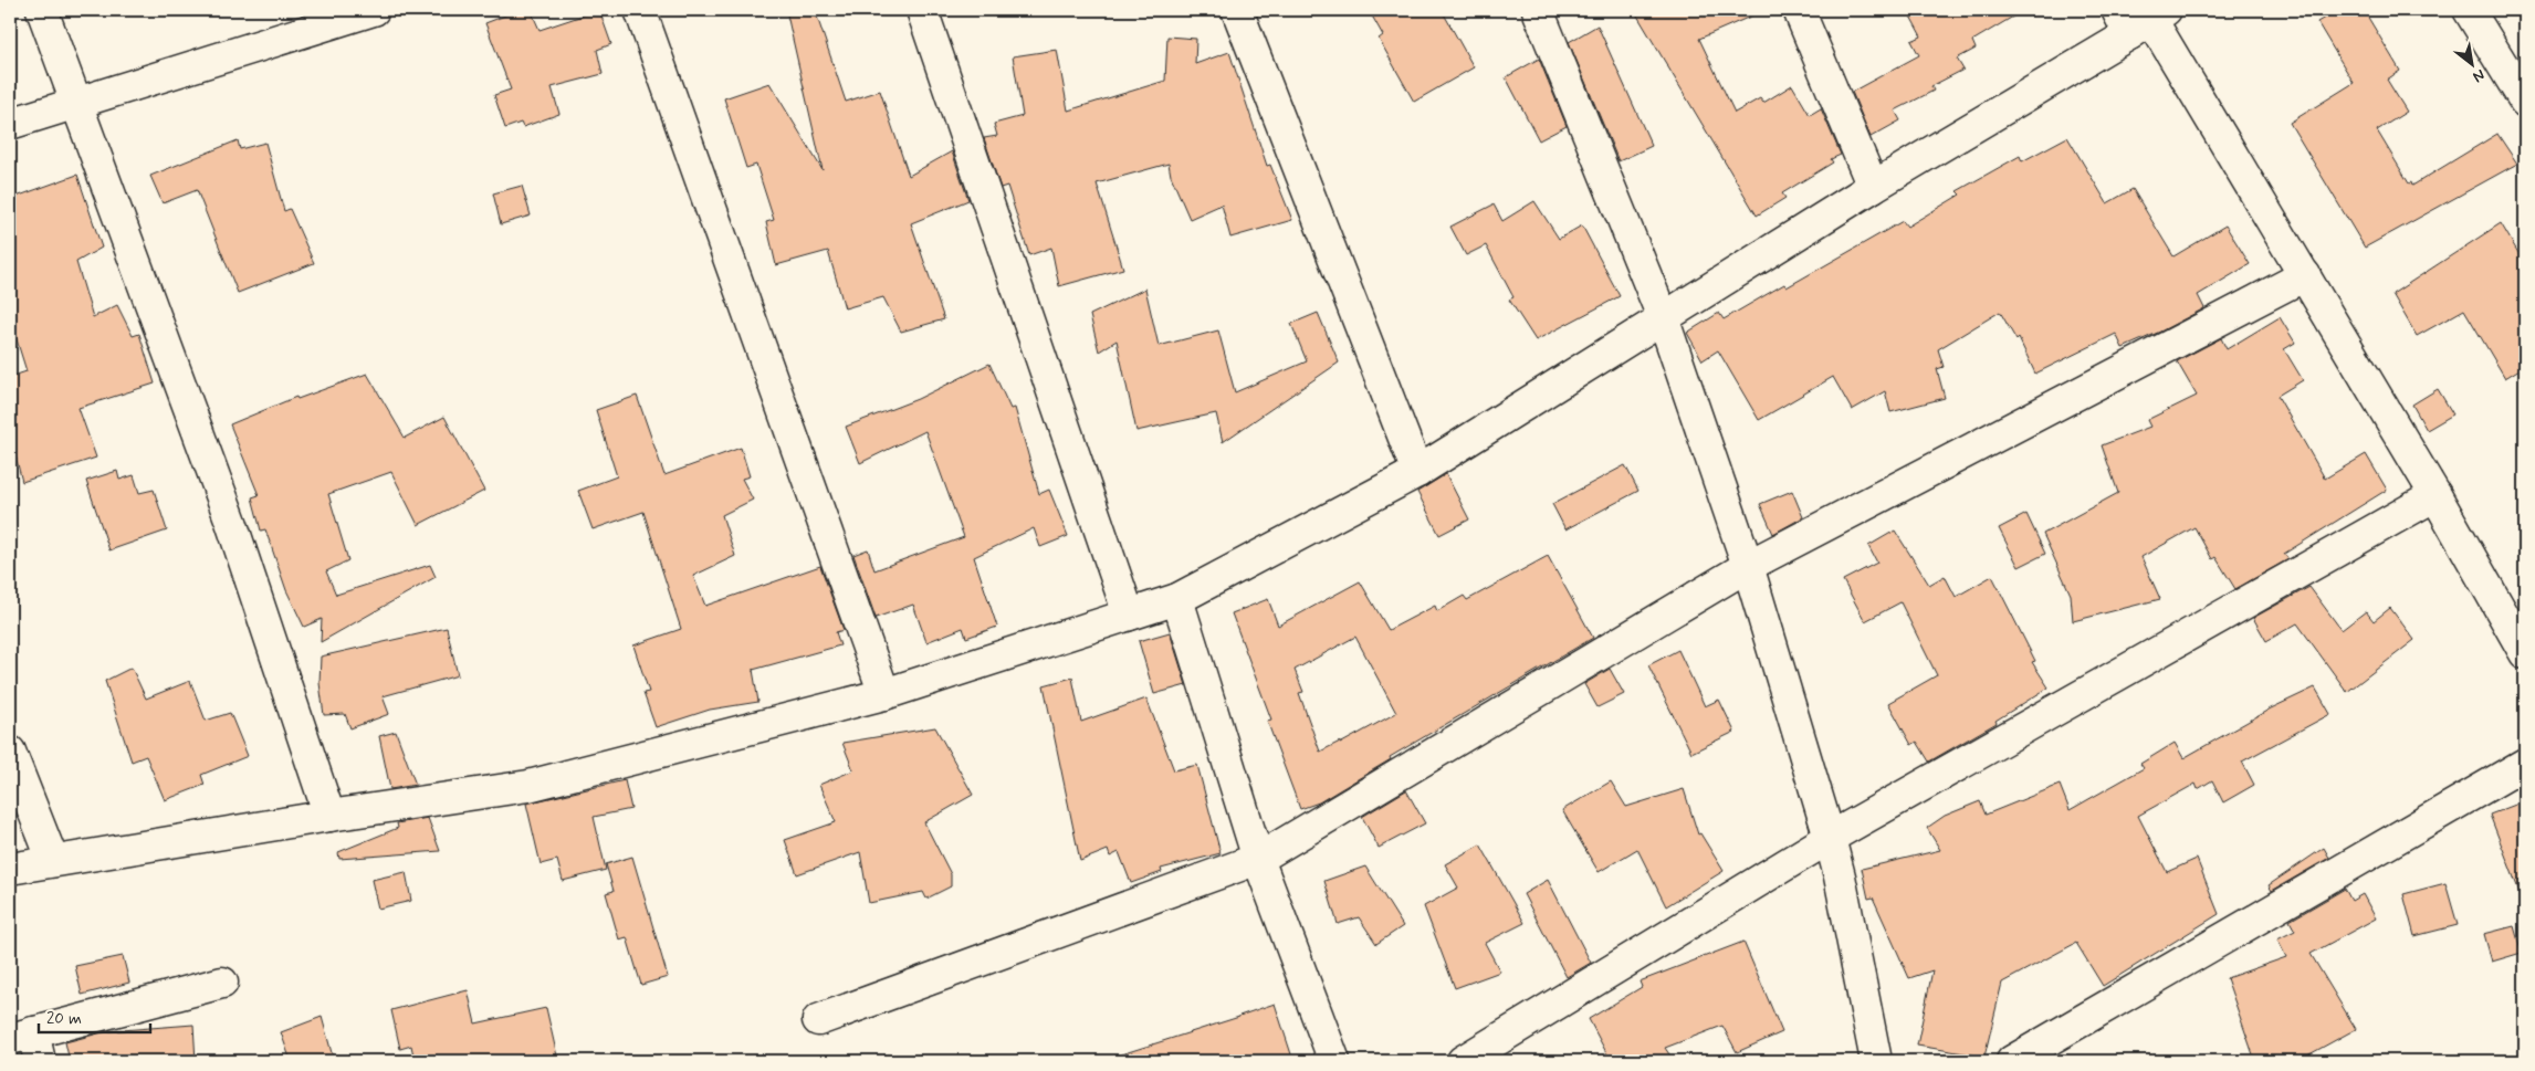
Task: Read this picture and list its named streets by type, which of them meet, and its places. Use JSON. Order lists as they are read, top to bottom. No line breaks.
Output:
{"scale_bar":"20 m","north":"bottom right"}
